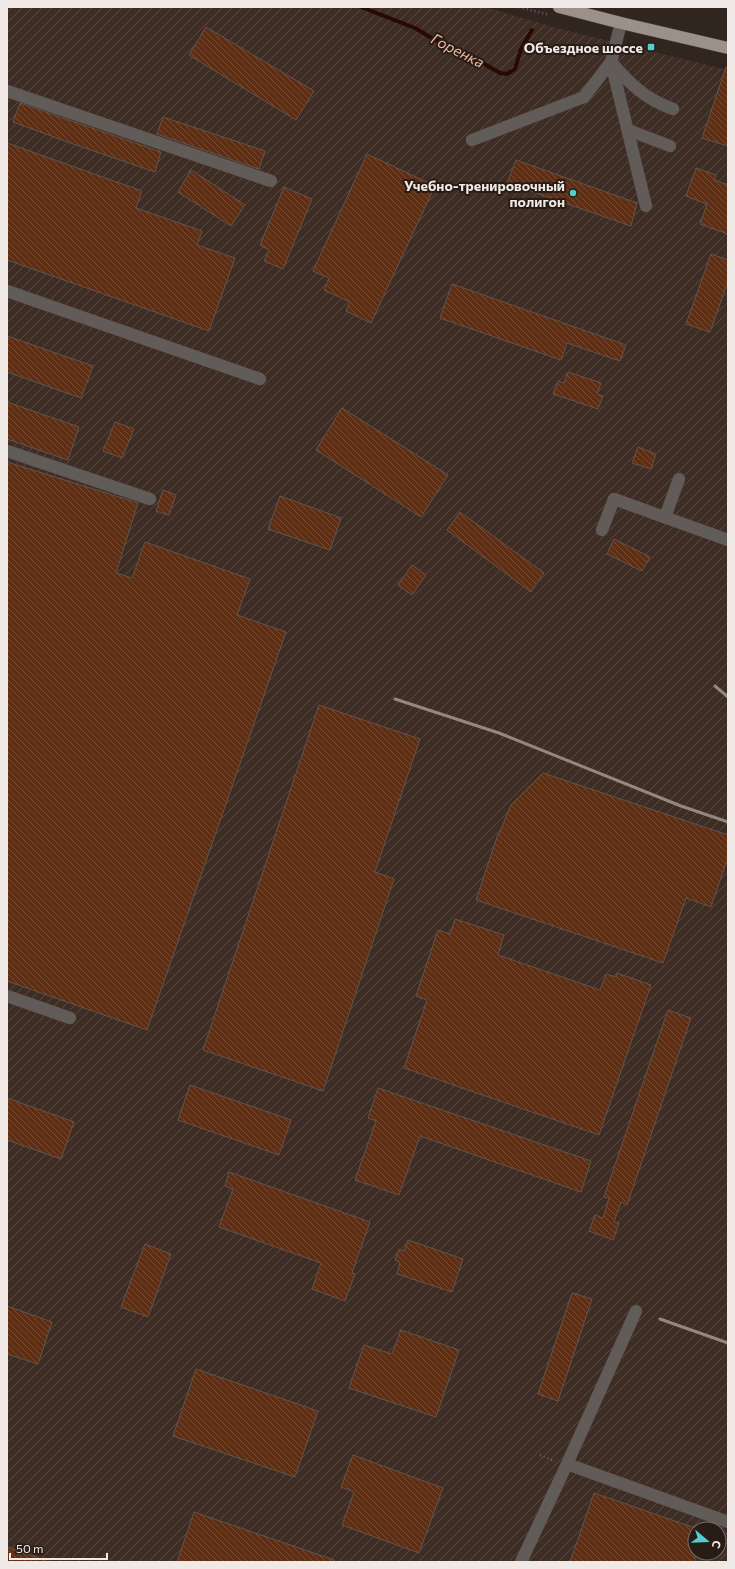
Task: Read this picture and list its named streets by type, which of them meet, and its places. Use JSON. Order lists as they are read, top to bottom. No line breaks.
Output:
{"water":["Горенка"],"places":{"transit":["Объездное шоссе"],"other":["Учебно-тренировочный полигон"]},"scale_bar":"50 m","north":"right"}
